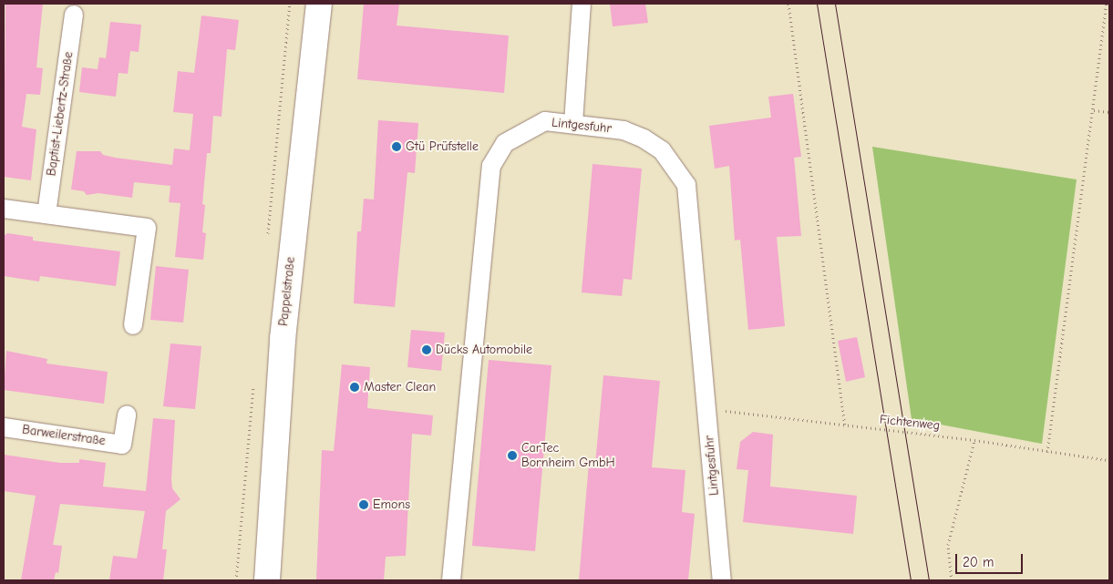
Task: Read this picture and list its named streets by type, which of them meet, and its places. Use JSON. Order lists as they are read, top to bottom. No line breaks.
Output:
{"streets":{"main road":["Pappelstraße"],"street":["Baptist-Liebertz-Straße","Lintgesfuhr","Barweilerstraße"],"path":["Fichtenweg"]},"crossings":[["Lintgesfuhr","Fichtenweg"]],"places":["Gtü Prüfstelle","Dücks Automobile","Master Clean","CarTec Bornheim GmbH","Emons"],"scale_bar":"20 m"}
